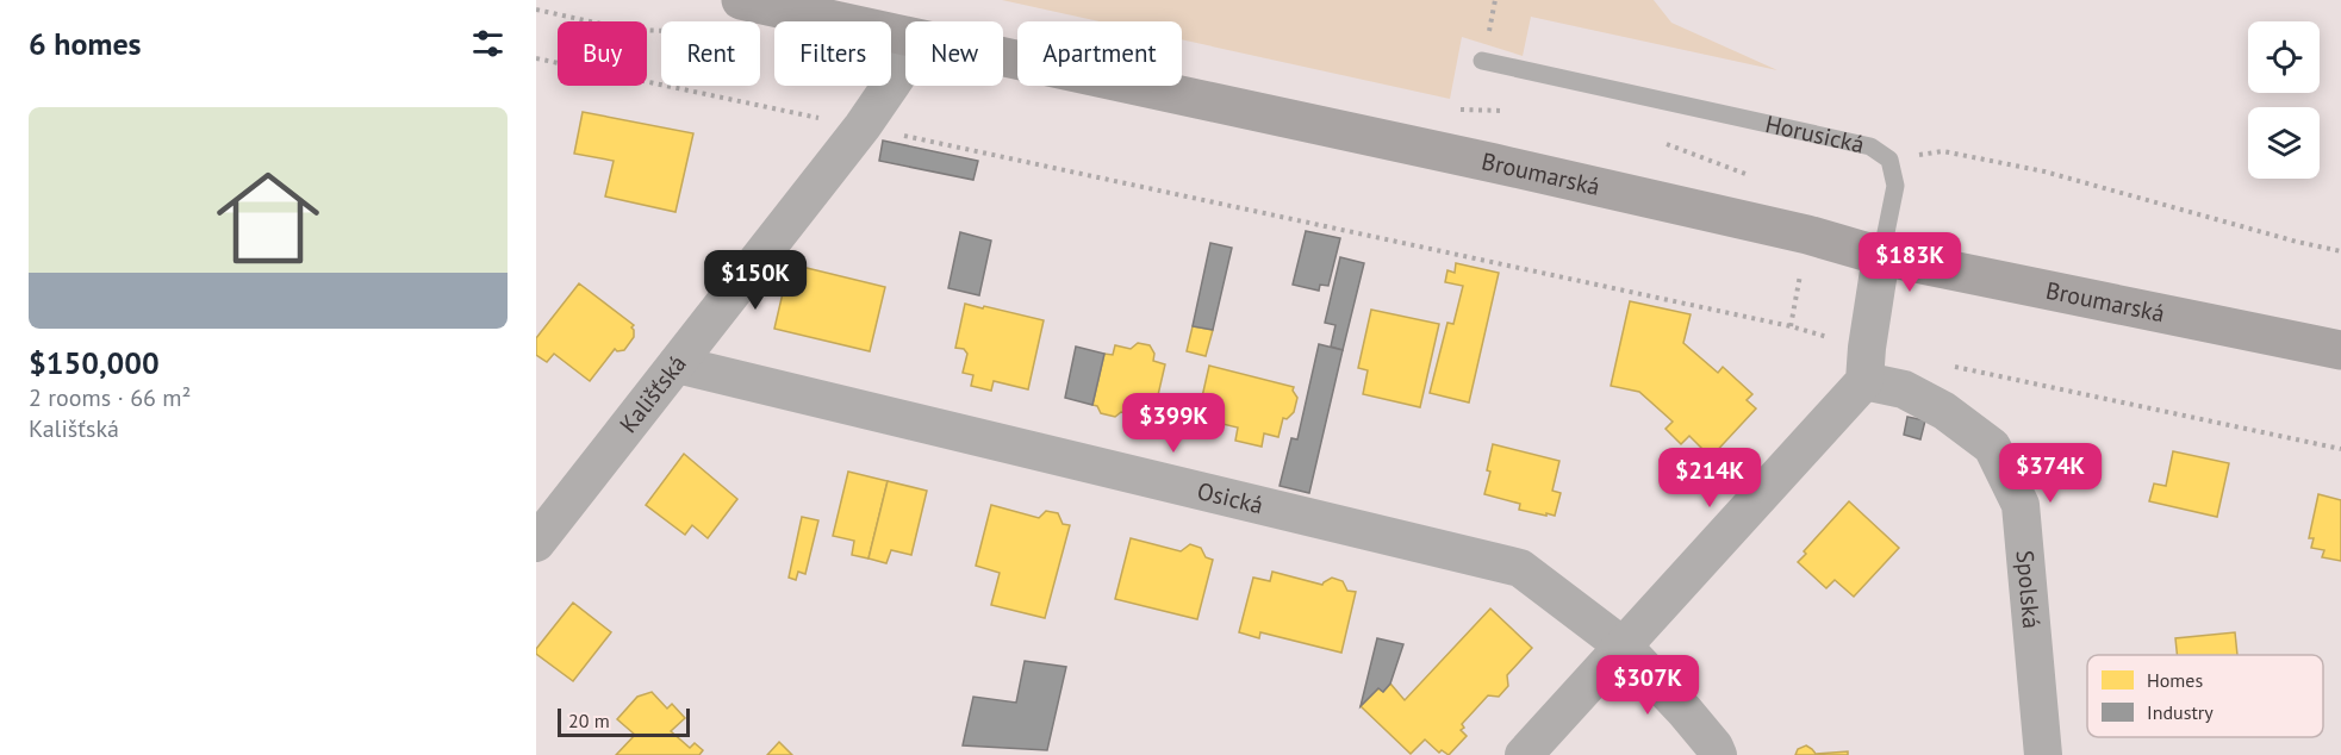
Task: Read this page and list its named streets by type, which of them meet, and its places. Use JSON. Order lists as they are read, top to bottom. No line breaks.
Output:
{"streets":{"street":["Horusická","Broumarská","Kališťská","Osická","Spolská"]},"crossings":[["Horusická","Broumarská"],["Horusická","Spolská"],["Kališťská","Osická"]],"legend":["Homes","Industry"],"scale_bar":"20 m","page":{"heading":"6 homes","chip":["Buy","Rent","Filters","New","Apartment"],"list":[{"name":"$150,000","note":"2 rooms · 66 m² · Kališťská"}],"price":["$183K","$150K","$399K","$374K","$214K","$307K"],"scale":"20 m"}}
